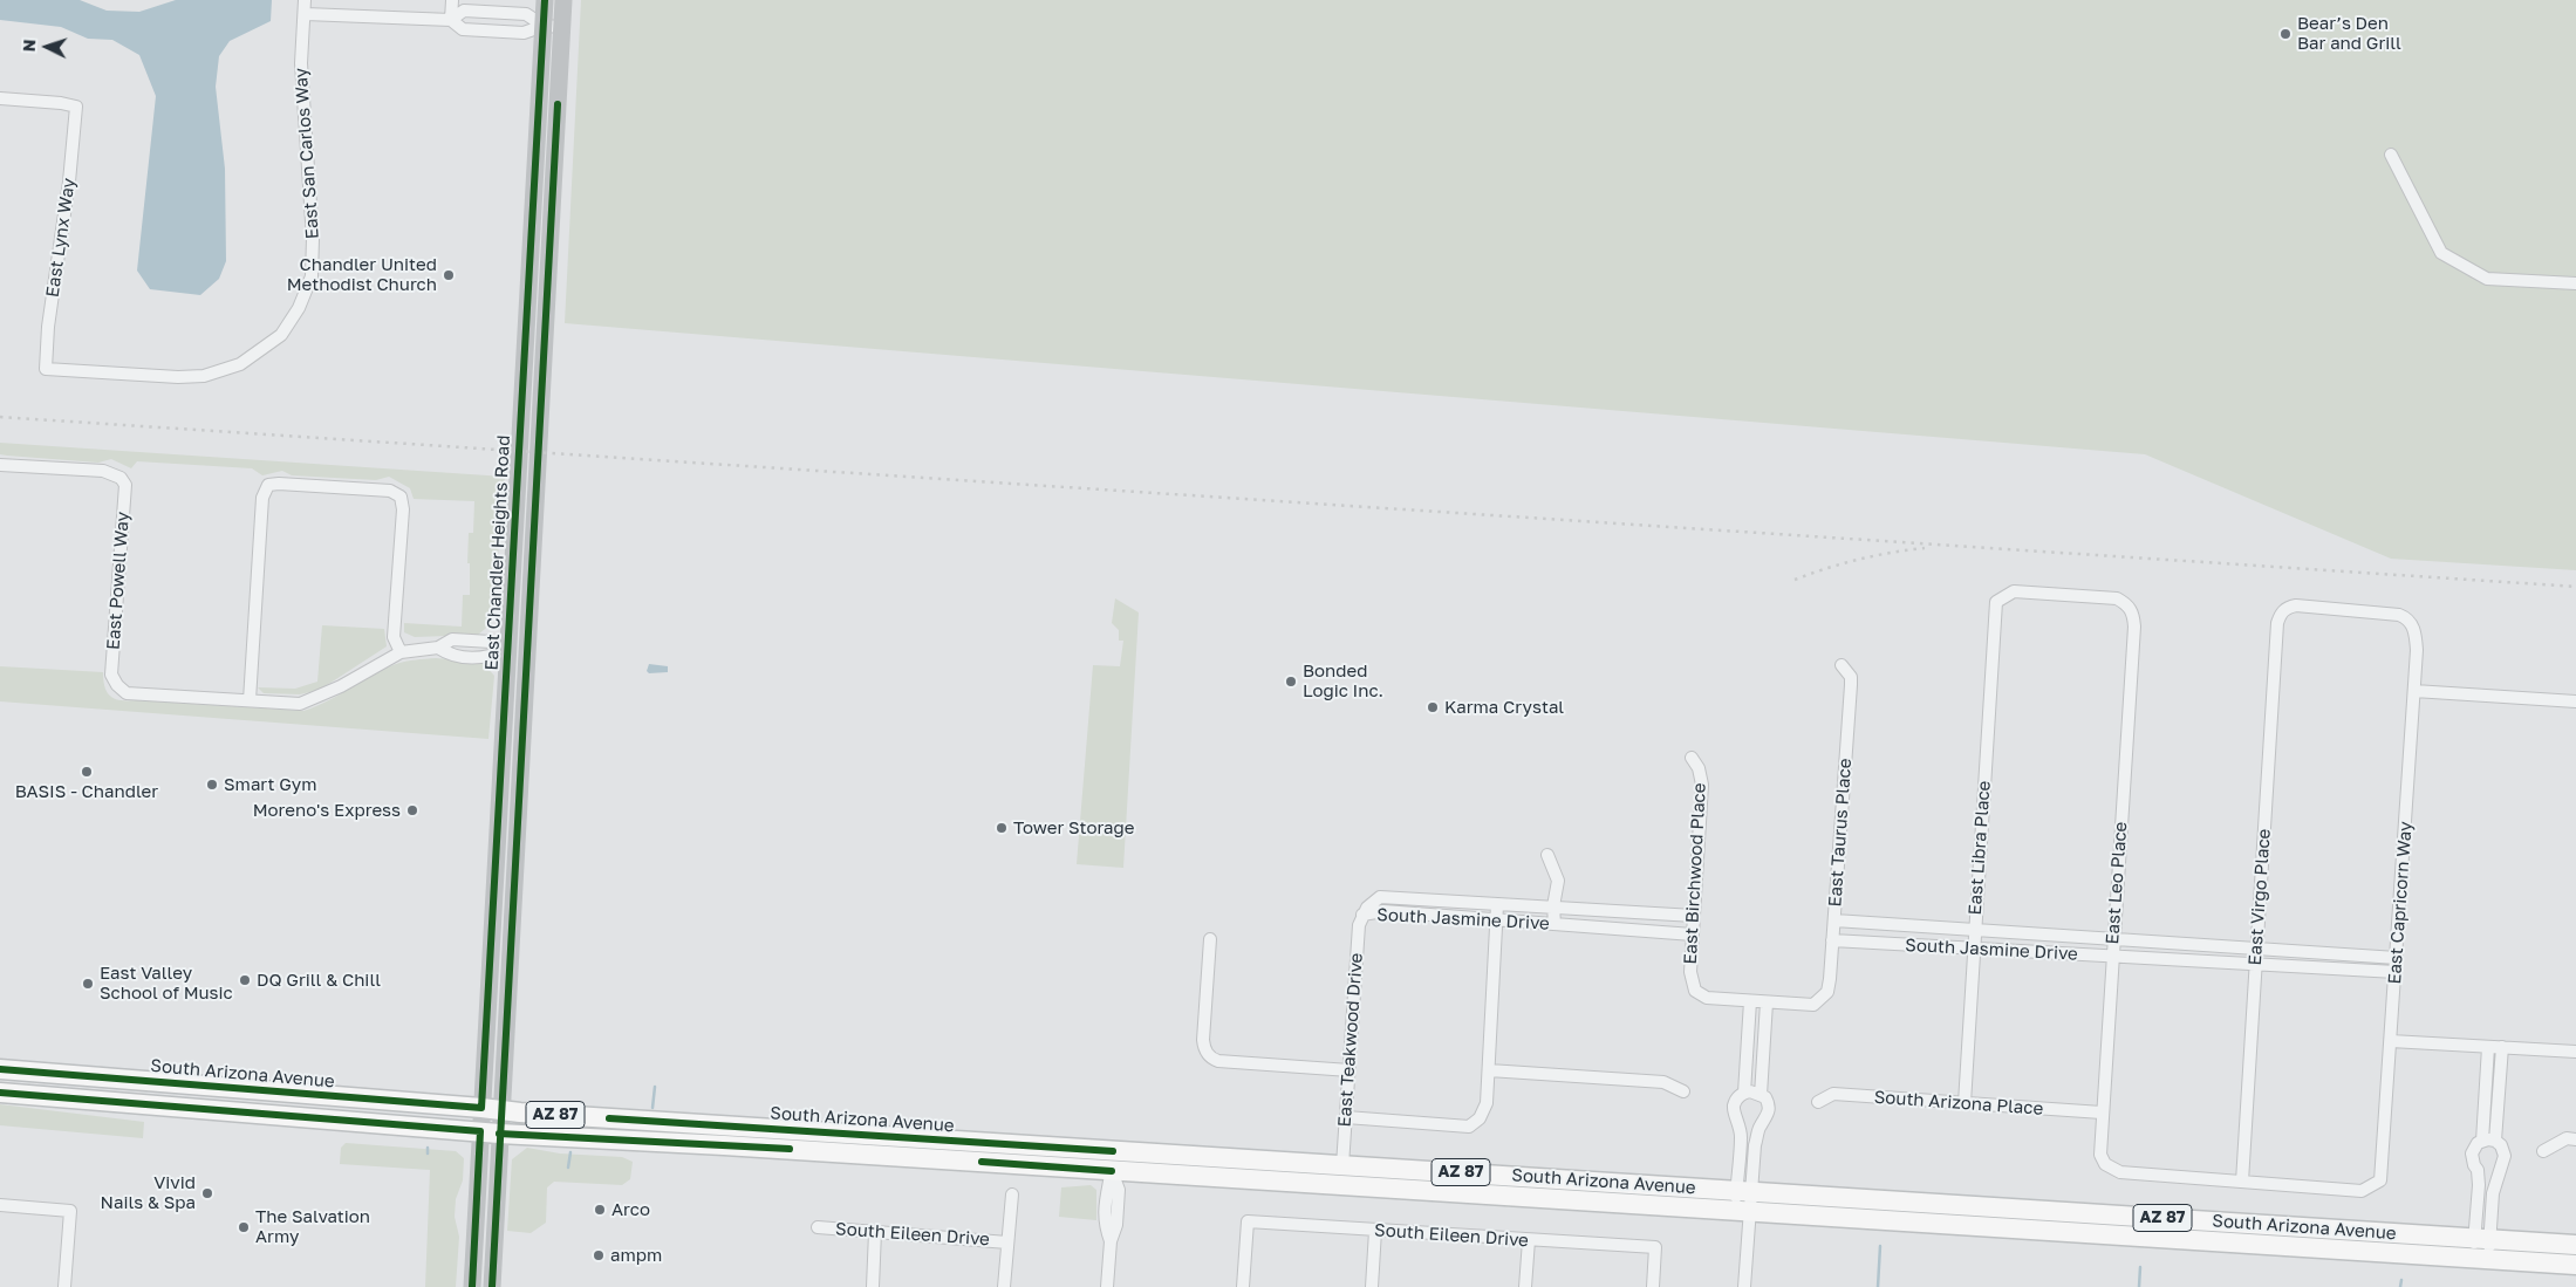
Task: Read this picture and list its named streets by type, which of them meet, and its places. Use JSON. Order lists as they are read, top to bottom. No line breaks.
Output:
{"streets":{"main road":["East Chandler Heights Road","South Arizona Avenue","AZ 87"],"street":["East San Carlos Way","East Lynx Way","East Powell Way","East Taurus Place","East Libra Place","East Birchwood Place","East Leo Place","East Virgo Place","East Capricorn Way","South Jasmine Drive","East Teakwood Drive","South Arizona Place","South Eileen Drive"]},"crossings":[["East San Carlos Way","East Lynx Way"],["East Chandler Heights Road","South Arizona Avenue"],["East Taurus Place","South Jasmine Drive"],["East Libra Place","East Leo Place"],["East Libra Place","South Jasmine Drive"],["East Libra Place","South Arizona Place"],["East Birchwood Place","South Jasmine Drive"],["East Leo Place","East Virgo Place"],["East Leo Place","East Capricorn Way"],["East Leo Place","South Jasmine Drive"],["East Leo Place","South Arizona Place"],["East Virgo Place","East Capricorn Way"],["East Virgo Place","South Jasmine Drive"],["East Capricorn Way","South Jasmine Drive"],["South Jasmine Drive","East Teakwood Drive"],["East Teakwood Drive","South Arizona Avenue"]],"places":["Bear’s Den Bar and Grill","Chandler United Methodist Church","Bonded Logic Inc.","Karma Crystal","BASIS - Chandler","Smart Gym","Moreno's Express","Tower Storage","DQ Grill & Chill","East Valley School of Music","Vivid Nails & Spa","Arco","The Salvation Army","ampm"],"north":"left"}
